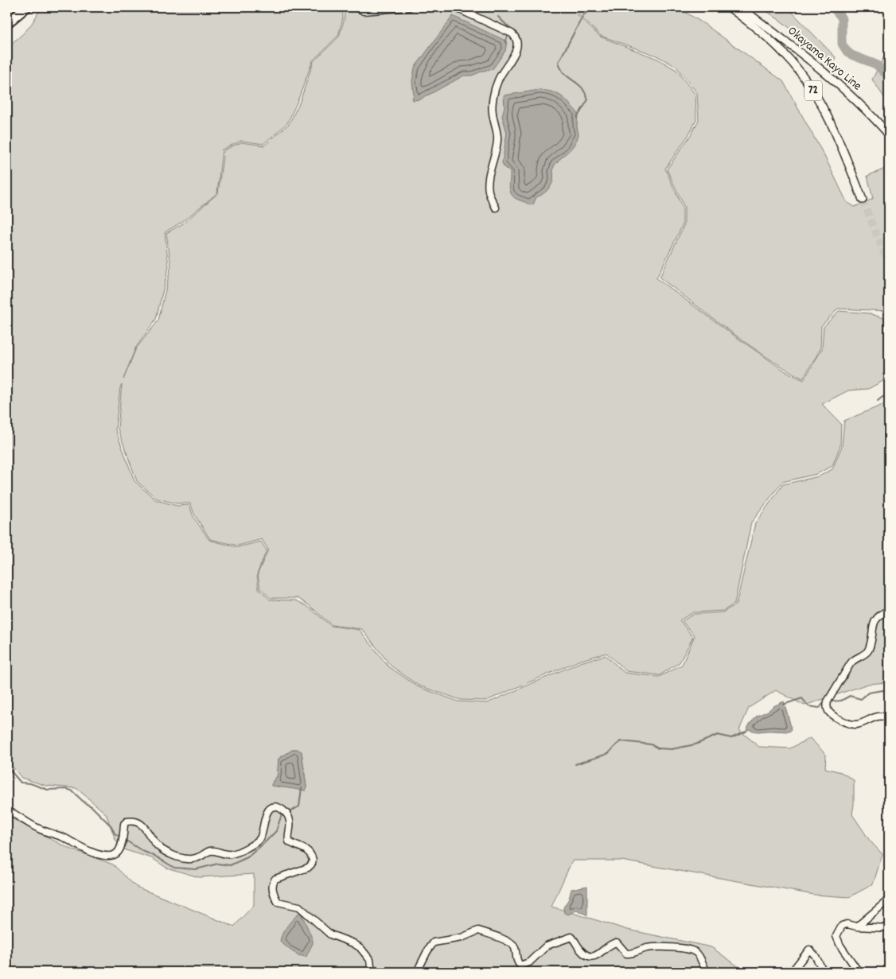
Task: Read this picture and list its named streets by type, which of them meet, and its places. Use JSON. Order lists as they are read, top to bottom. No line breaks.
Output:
{"streets":{"main road":["Okayama Kayo Line","72"]}}
